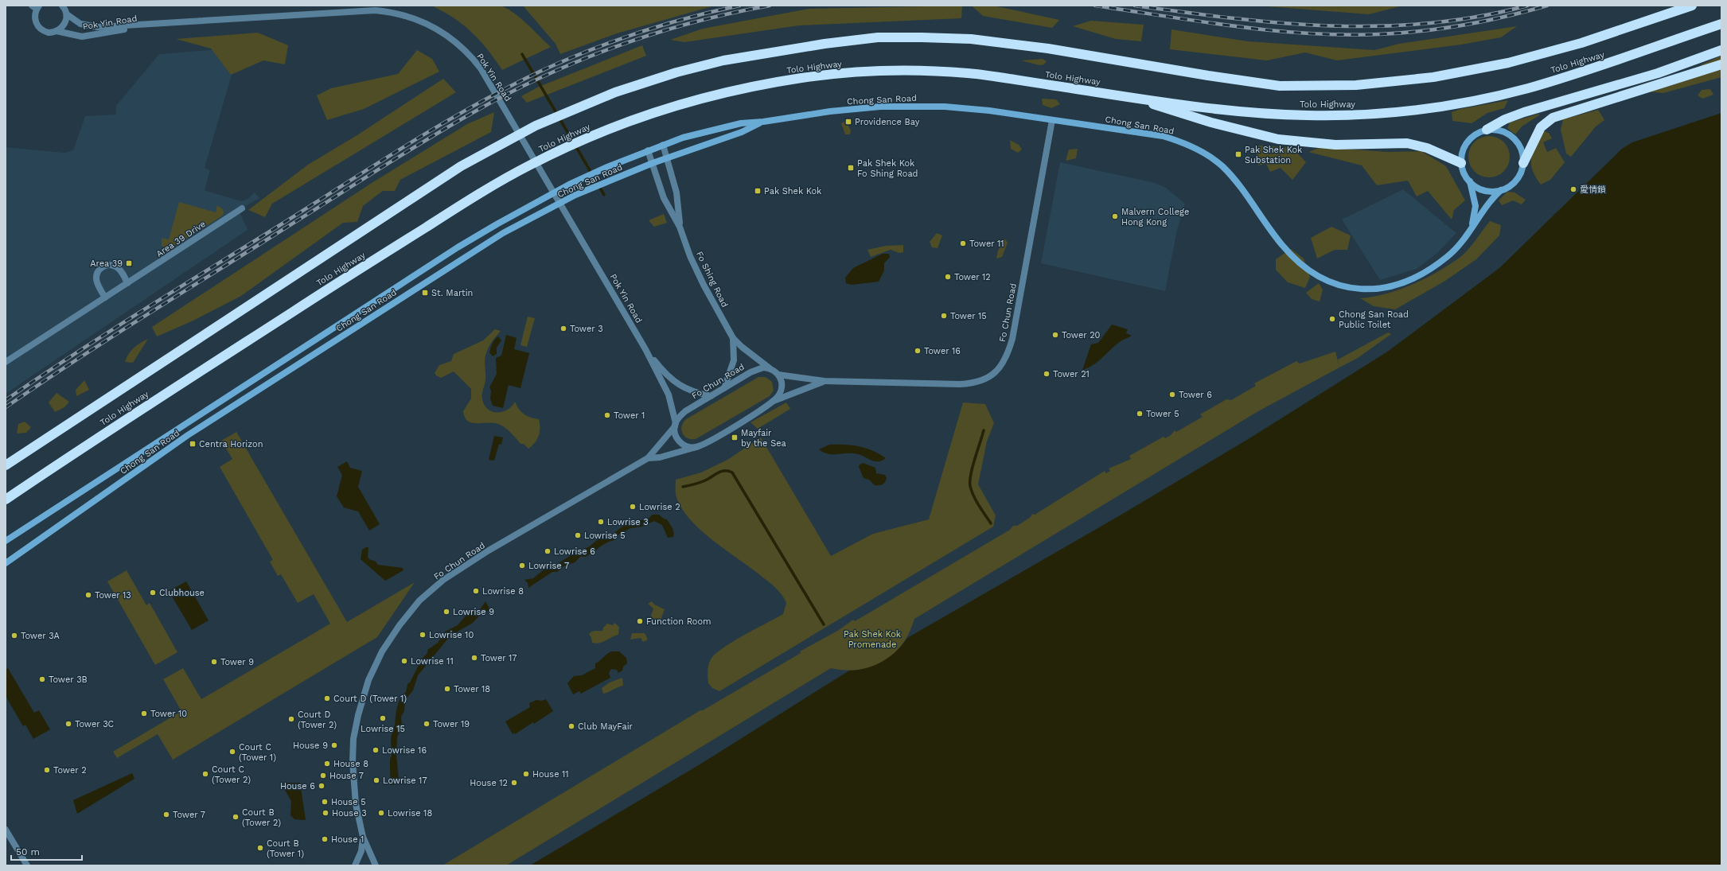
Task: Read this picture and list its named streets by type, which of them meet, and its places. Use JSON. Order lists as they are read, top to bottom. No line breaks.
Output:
{"streets":{"highway":["Tolo Highway"],"main road":["Chong San Road"],"street":["Pok Yin Road","Area 39 Drive","Fo Shing Road","Fo Chun Road"]},"crossings":[["Pok Yin Road","Fo Chun Road"],["Chong San Road","Fo Shing Road"],["Chong San Road","Fo Chun Road"],["Fo Shing Road","Fo Chun Road"]],"parks":["Pak Shek Kok Promenade"],"places":{"transit":["Providence Bay","Pak Shek Kok Substation","Pak Shek Kok Fo Shing Road","Pak Shek Kok","Area 39","St. Martin","Mayfair by the Sea","Centra Horizon"],"other":["愛情鎖","Malvern College Hong Kong","Tower 11","Tower 12","Tower 15","Chong San Road Public Toilet","Tower 3","Tower 20","Tower 16","Tower 21","Tower 6","Tower 5","Tower 1","Lowrise 2","Lowrise 3","Lowrise 5","Lowrise 6","Lowrise 7","Lowrise 8","Clubhouse","Tower 13","Lowrise 9","Function Room","Lowrise 10","Tower 3A","Tower 17","Lowrise 11","Tower 9","Tower 3B","Tower 18","Court D (Tower 1)","Tower 10","Lowrise 15","Court D (Tower 2)","Tower 3C","Tower 19","Club MayFair","House 9","Lowrise 16","Court C (Tower 1)","House 8","Tower 2","Court C (Tower 2)","House 11","House 7","Lowrise 17","House 12","House 6","House 5","House 3","Lowrise 18","Tower 7","Court B (Tower 2)","House 1","Court B (Tower 1)"]},"scale_bar":"50 m"}
